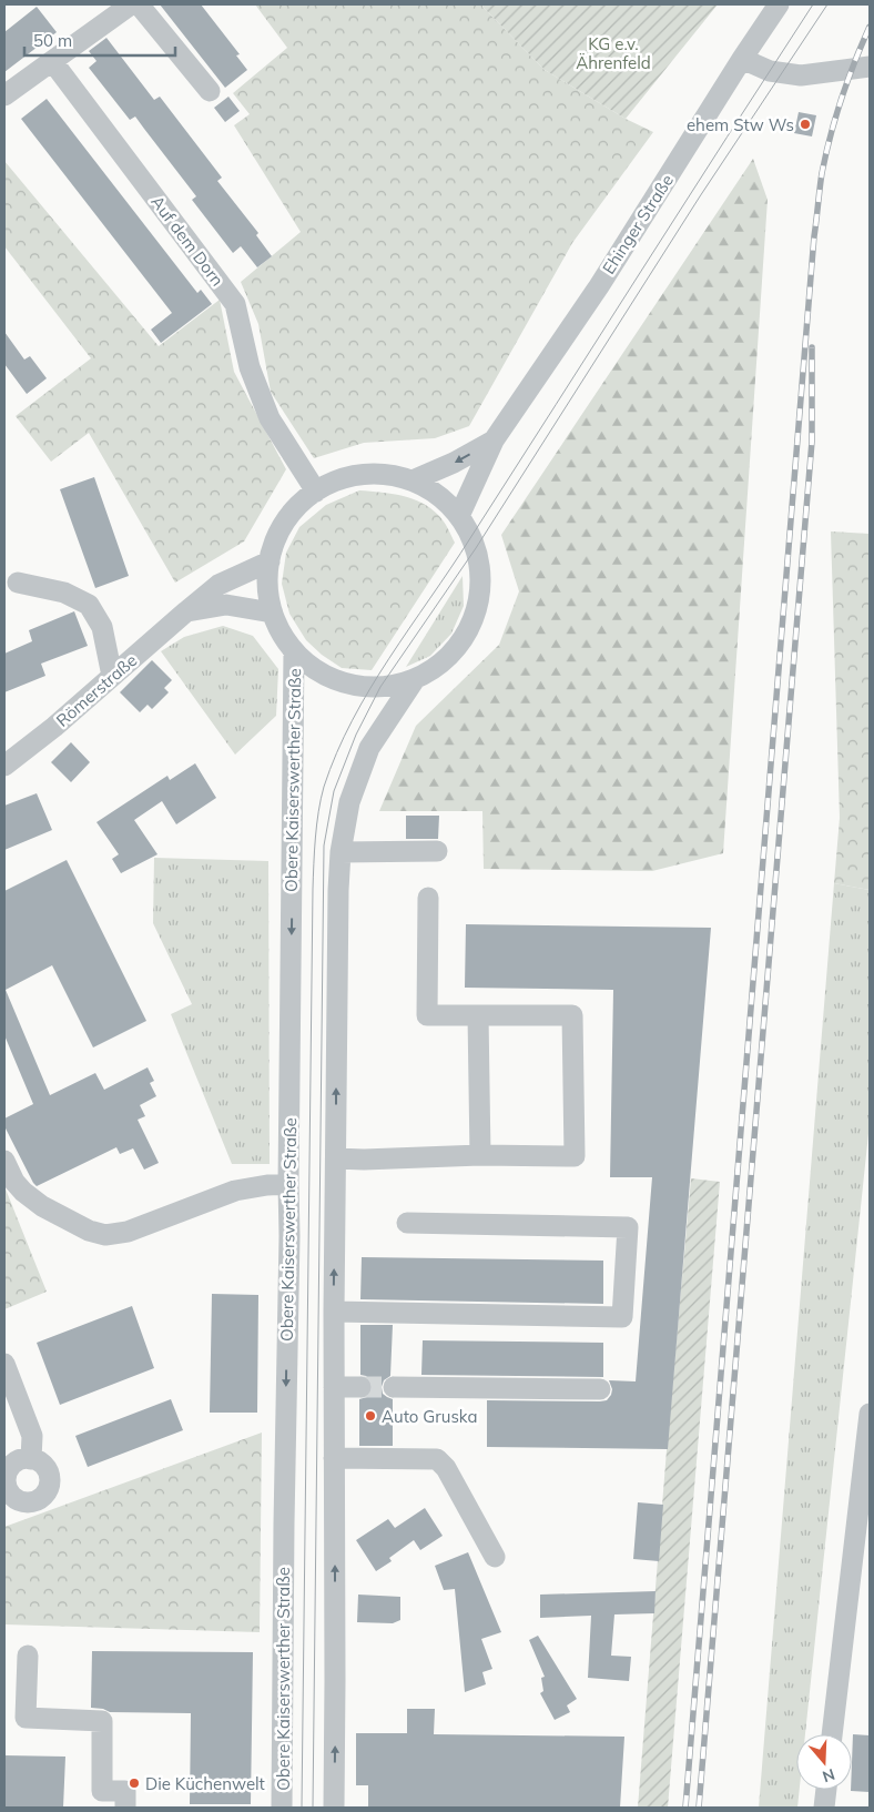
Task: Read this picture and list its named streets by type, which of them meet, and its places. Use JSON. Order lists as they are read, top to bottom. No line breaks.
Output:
{"streets":{"street":["Ehinger Straße","Auf dem Dorn","Römerstraße","Obere Kaiserswerther Straße"]},"parks":["KG e.v. Ährenfeld"],"places":["ehem Stw Ws","Auto Gruska","Die Küchenwelt"],"scale_bar":"50 m","north":"bottom"}
